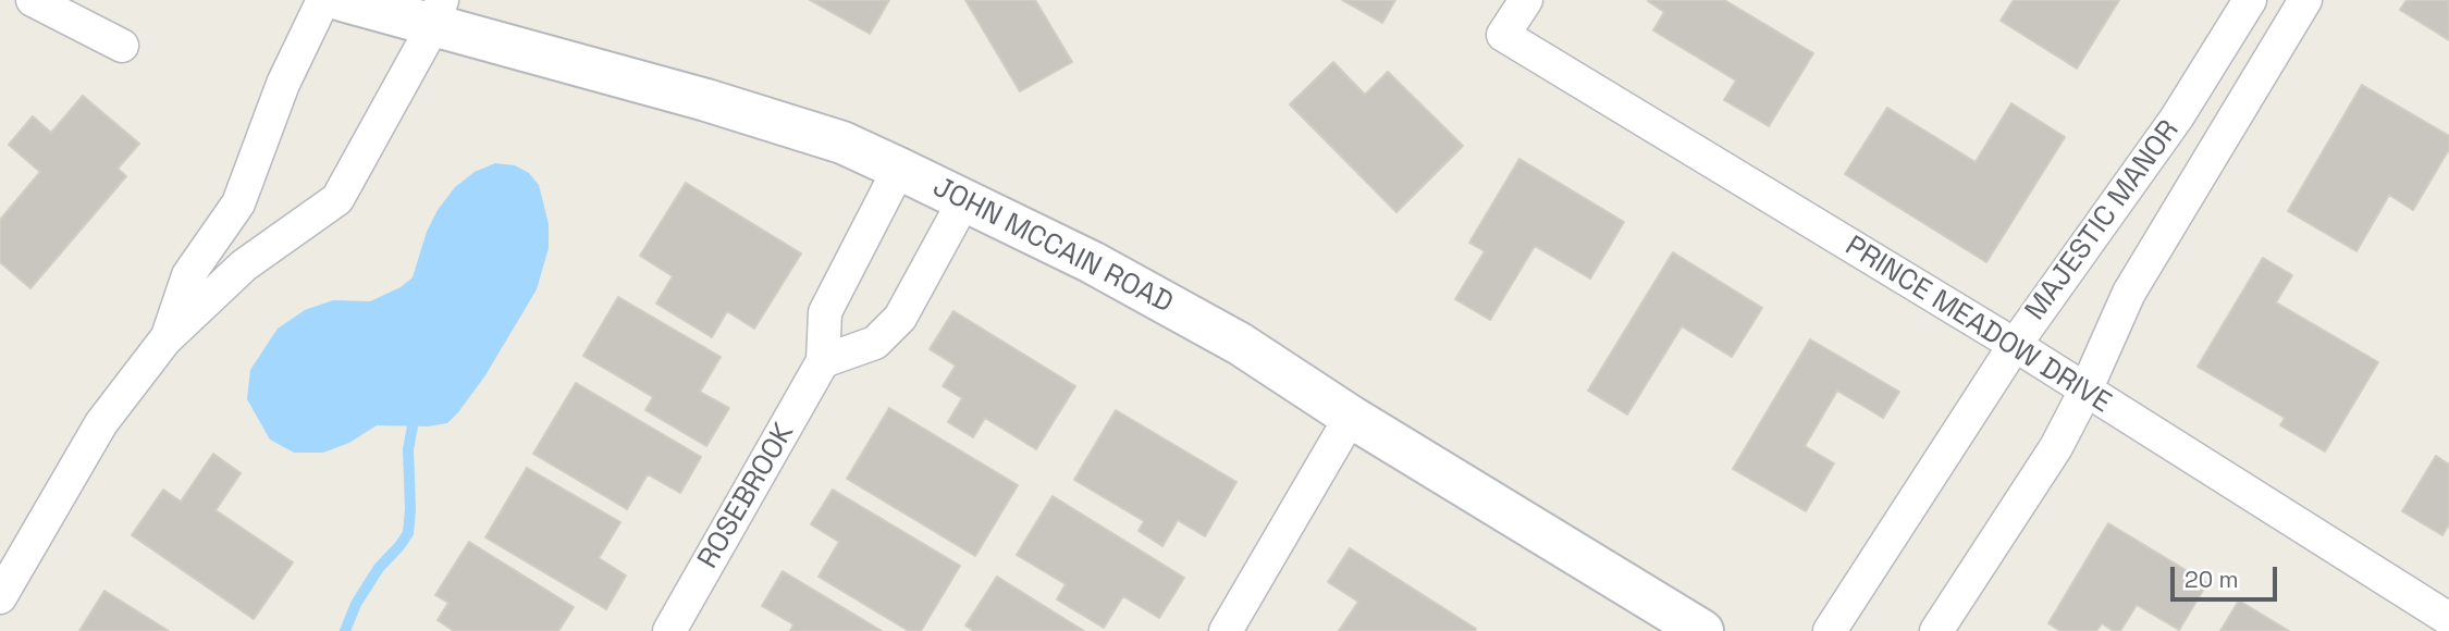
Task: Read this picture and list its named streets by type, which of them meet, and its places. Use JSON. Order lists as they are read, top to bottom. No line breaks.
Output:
{"streets":{"main road":["JOHN MCCAIN ROAD"],"street":["MAJESTIC MANOR","PRINCE MEADOW DRIVE","ROSEBROOK"]},"crossings":[["MAJESTIC MANOR","PRINCE MEADOW DRIVE"],["JOHN MCCAIN ROAD","ROSEBROOK"]],"scale_bar":"20 m"}
